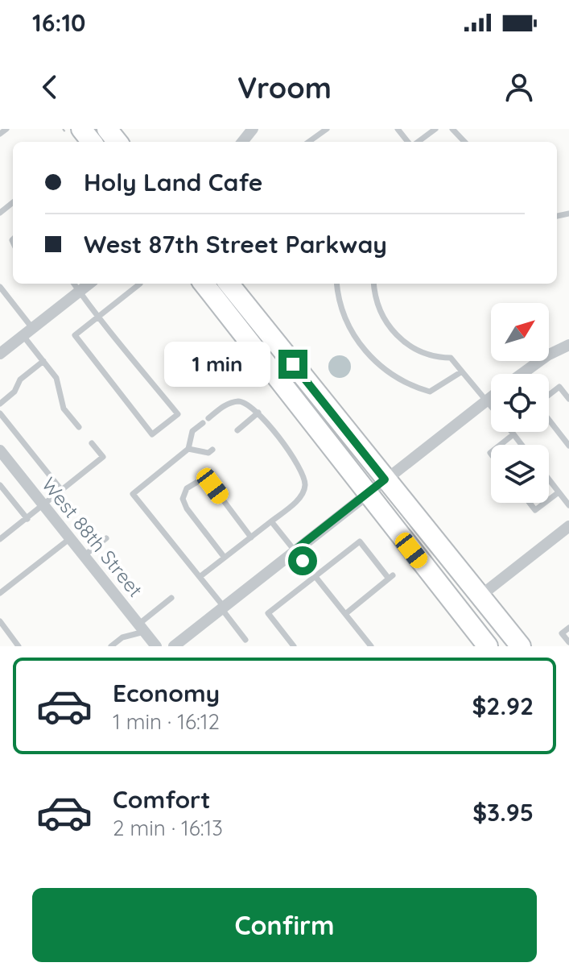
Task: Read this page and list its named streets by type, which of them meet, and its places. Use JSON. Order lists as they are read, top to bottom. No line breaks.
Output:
{"streets":{"street":["West 88th Street"]},"north":"top right","page":{"status":"16:10","header":"Vroom","banner":["Holy Land Cafe","West 87th Street Parkway"],"bubble":"1 min","list":[{"name":"Economy","note":"1 min · 16:12","value":"$2.92"},{"name":"Comfort","note":"2 min · 16:13","value":"$3.95"}],"buttons":"Confirm"}}
